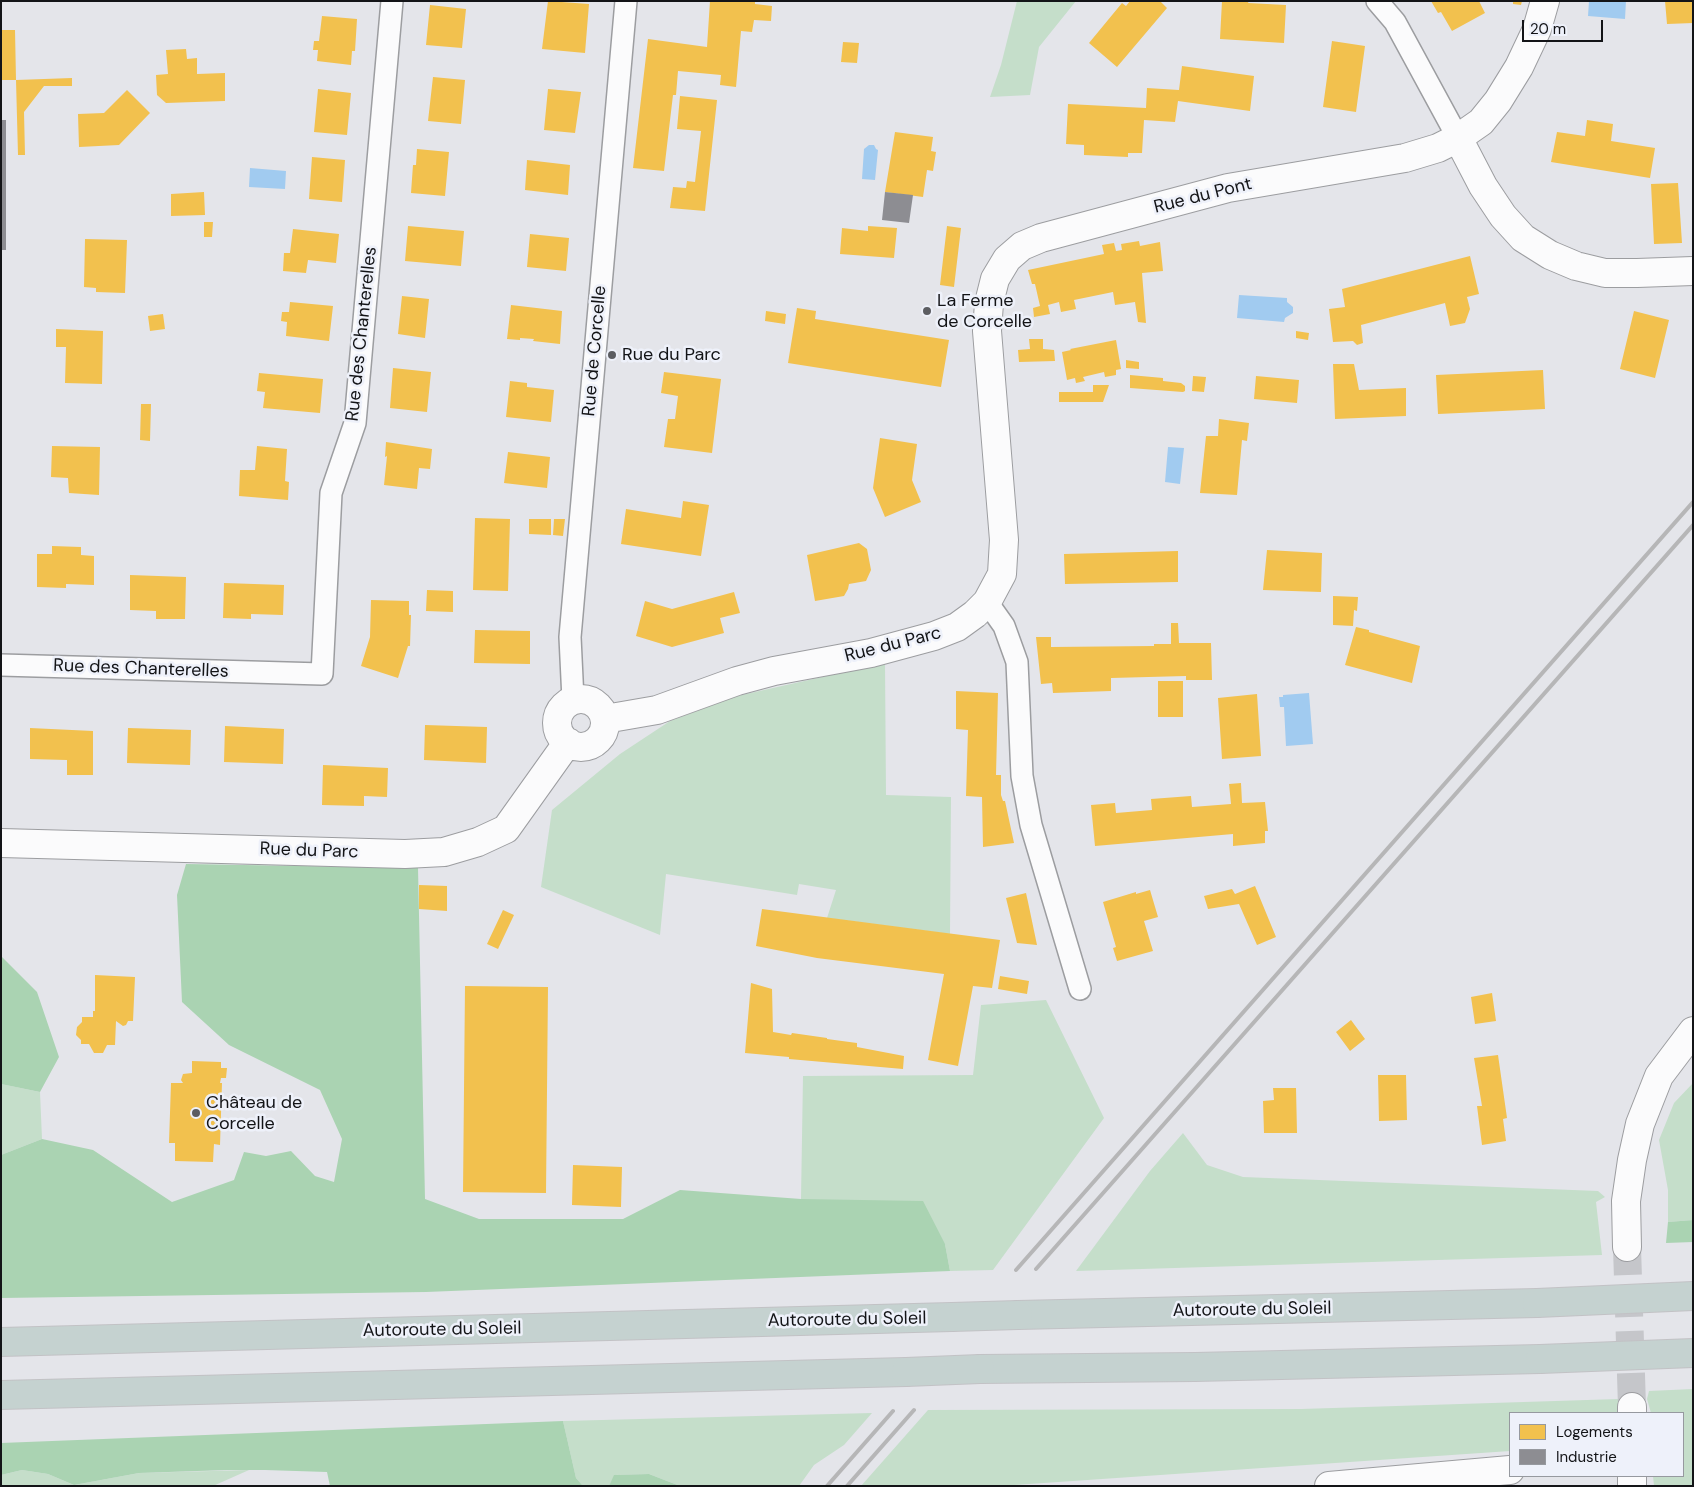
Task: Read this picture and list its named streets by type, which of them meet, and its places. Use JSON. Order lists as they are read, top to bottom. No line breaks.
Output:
{"streets":{"highway":["Autoroute du Soleil"],"street":["Rue du Pont","Rue des Chanterelles","Rue de Corcelle","Rue du Parc"]},"crossings":[["Rue du Pont","Rue du Parc"],["Rue de Corcelle","Rue du Parc"]],"places":["La Ferme de Corcelle","Rue du Parc","Château de Corcelle"],"legend":["Logements","Industrie"],"scale_bar":"20 m"}
